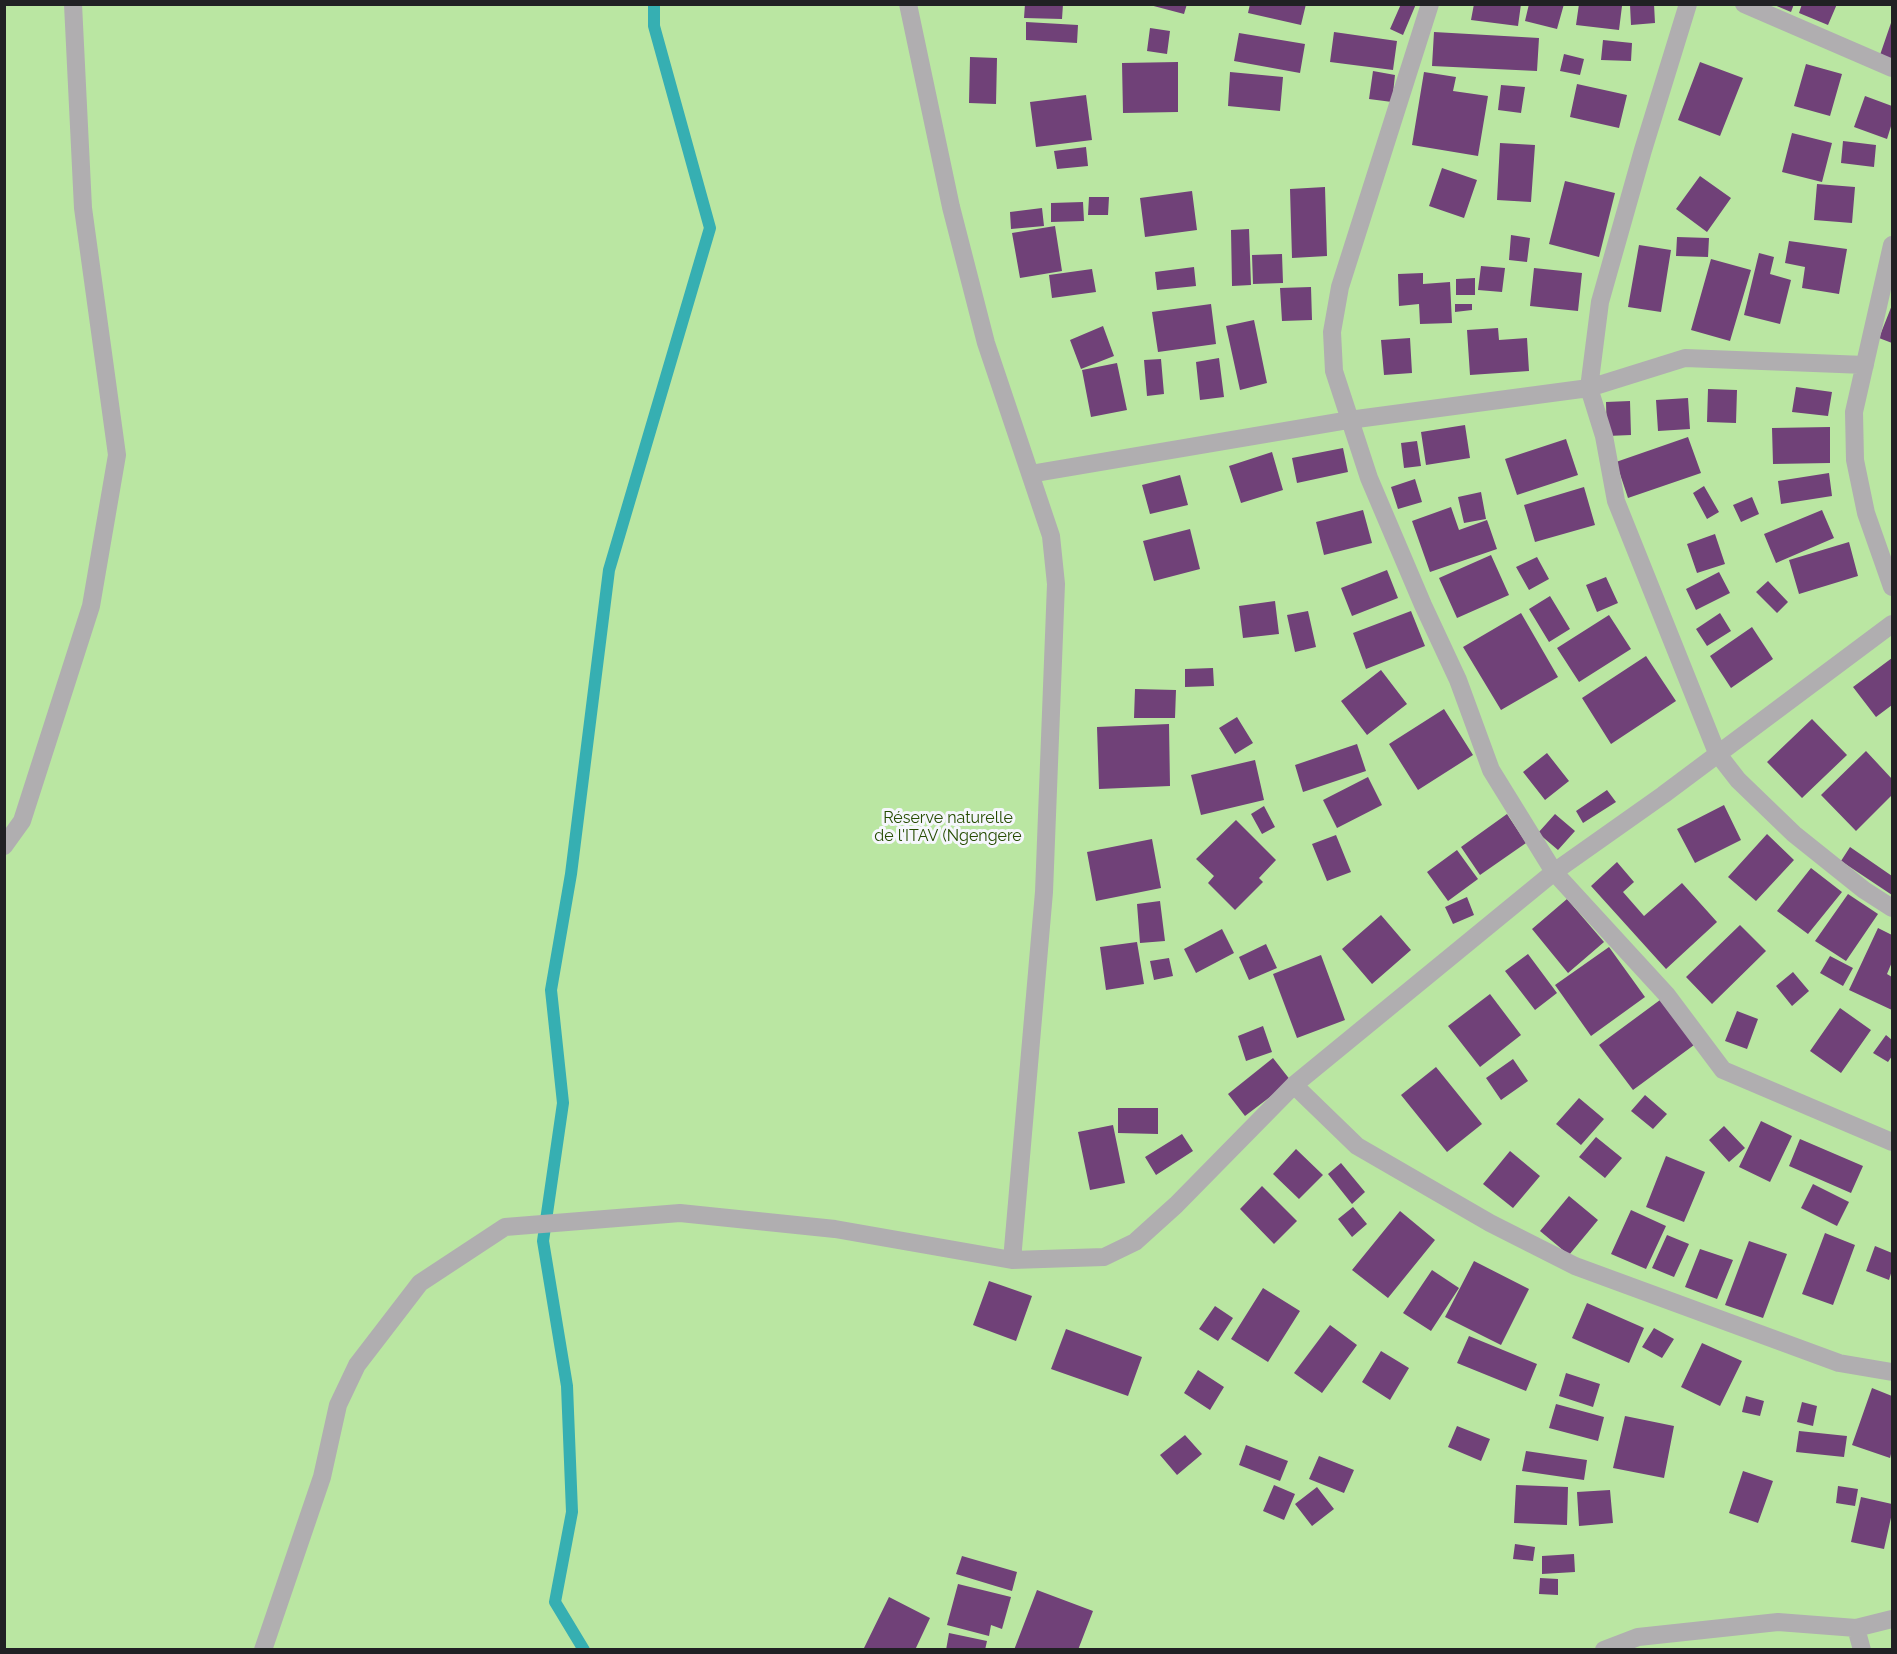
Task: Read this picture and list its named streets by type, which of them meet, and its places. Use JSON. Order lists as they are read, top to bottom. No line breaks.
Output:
{"parks":["Réserve naturelle de l'ITAV (Ngengere"]}
